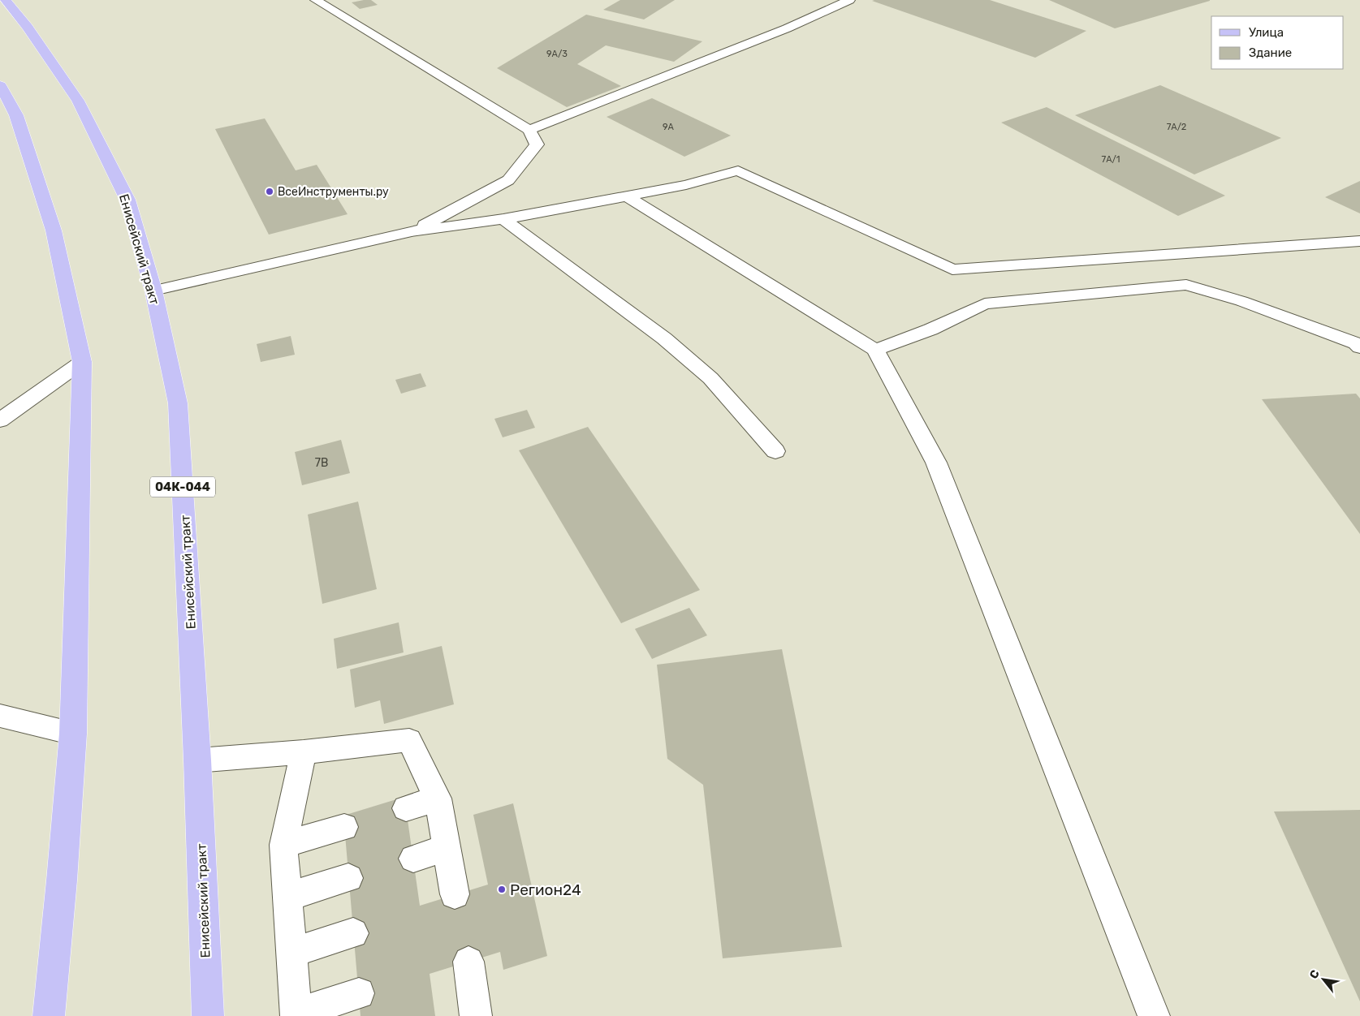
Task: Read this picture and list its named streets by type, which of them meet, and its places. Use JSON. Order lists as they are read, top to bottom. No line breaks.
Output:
{"streets":{"main road":["Енисейский тракт","04К-044"]},"places":["ВсеИнструменты.ру","Регион24"],"house_numbers":["9А/3","9А","7А/2","7А/1","7В"],"legend":["Улица","Здание"],"north":"top left"}
